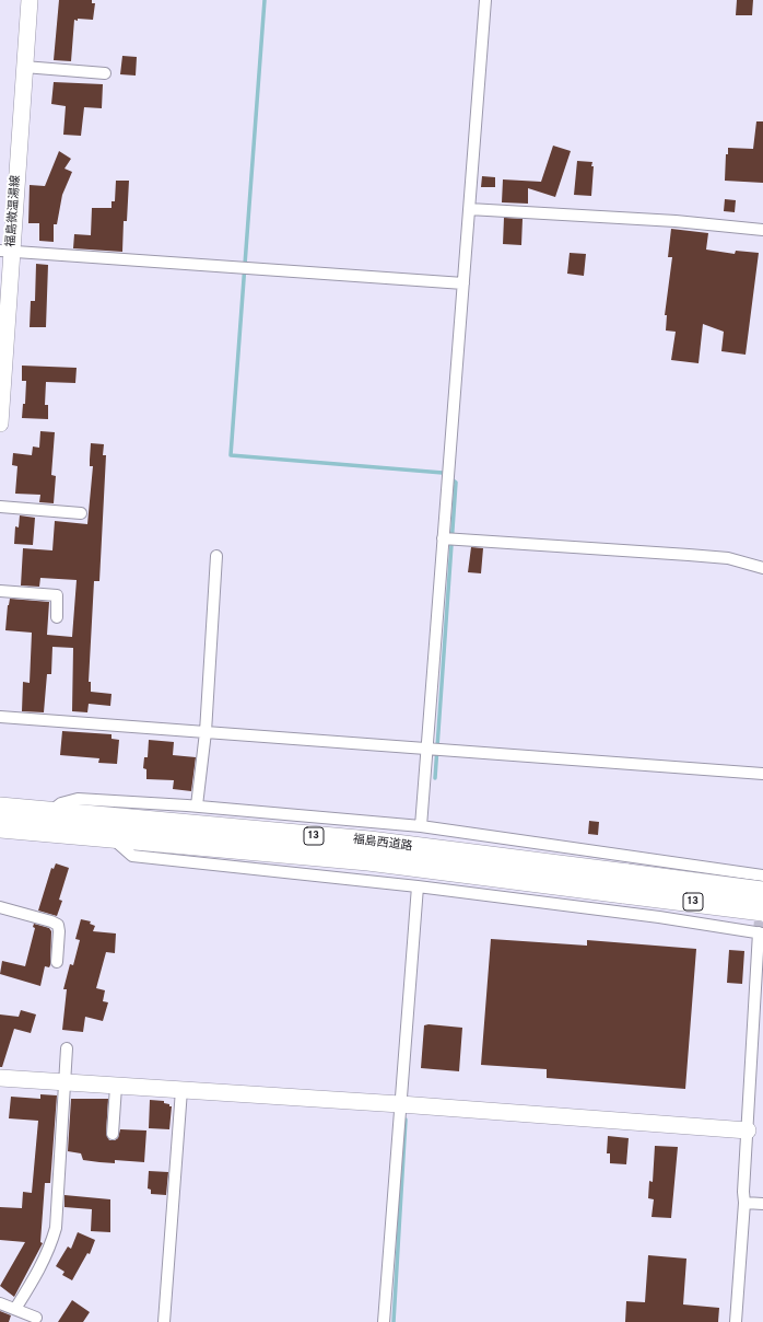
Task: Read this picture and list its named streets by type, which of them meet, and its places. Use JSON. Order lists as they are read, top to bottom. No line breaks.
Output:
{"streets":{"highway":["13","福島西道路"],"street":["福島微温湯線"]}}
